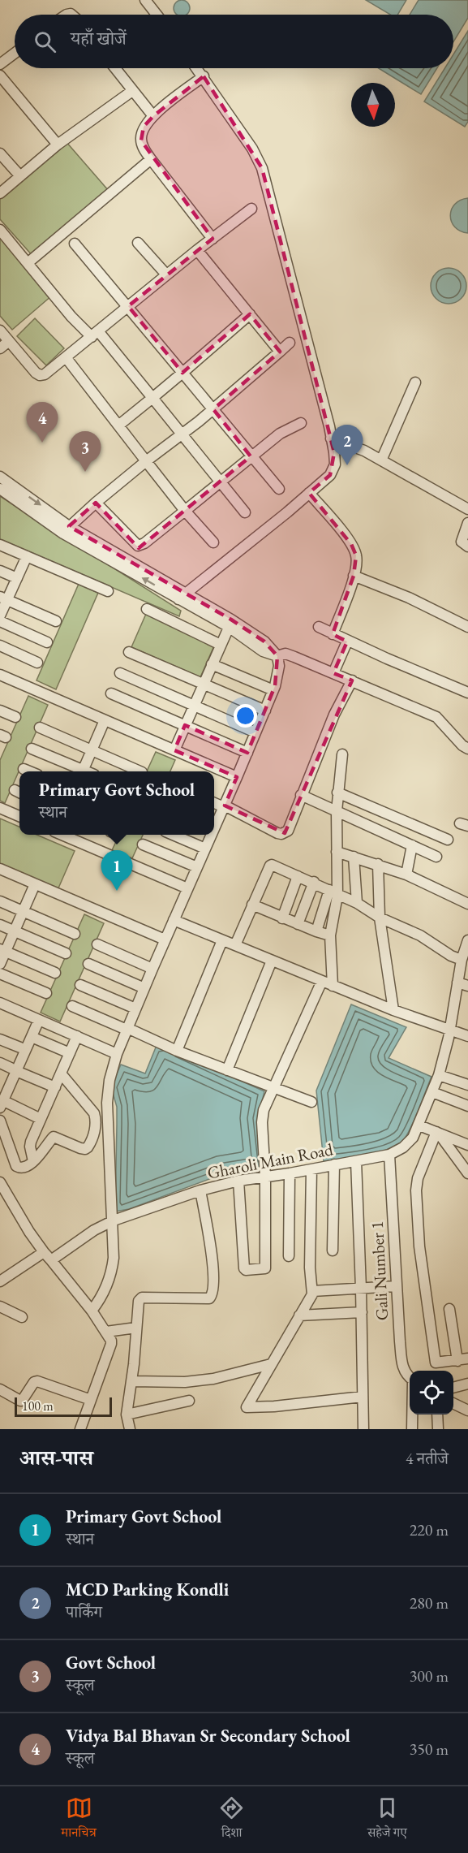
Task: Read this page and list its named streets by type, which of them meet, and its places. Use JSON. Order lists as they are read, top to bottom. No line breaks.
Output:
{"streets":{"street":["Gharoli Main Road","Gali Number 1"]},"crossings":[["Gharoli Main Road","Gali Number 1"]],"scale_bar":"100 m","north":"bottom","page":{"search":"यहाँ खोजें","pins":["4","2","3","1"],"popup":["Primary Govt School","स्थान"],"scale":"100 m","heading":["आस-पास","4 नतीजे"],"list":[{"mark":"1","name":"Primary Govt School","note":"स्थान","value":"220 m"},{"mark":"2","name":"MCD Parking Kondli","note":"पार्किंग","value":"280 m"},{"mark":"3","name":"Govt School","note":"स्कूल","value":"300 m"},{"mark":"4","name":"Vidya Bal Bhavan Sr Secondary School","note":"स्कूल","value":"350 m"}],"nav":["मानचित्र","दिशा","सहेजे गए"]}}
